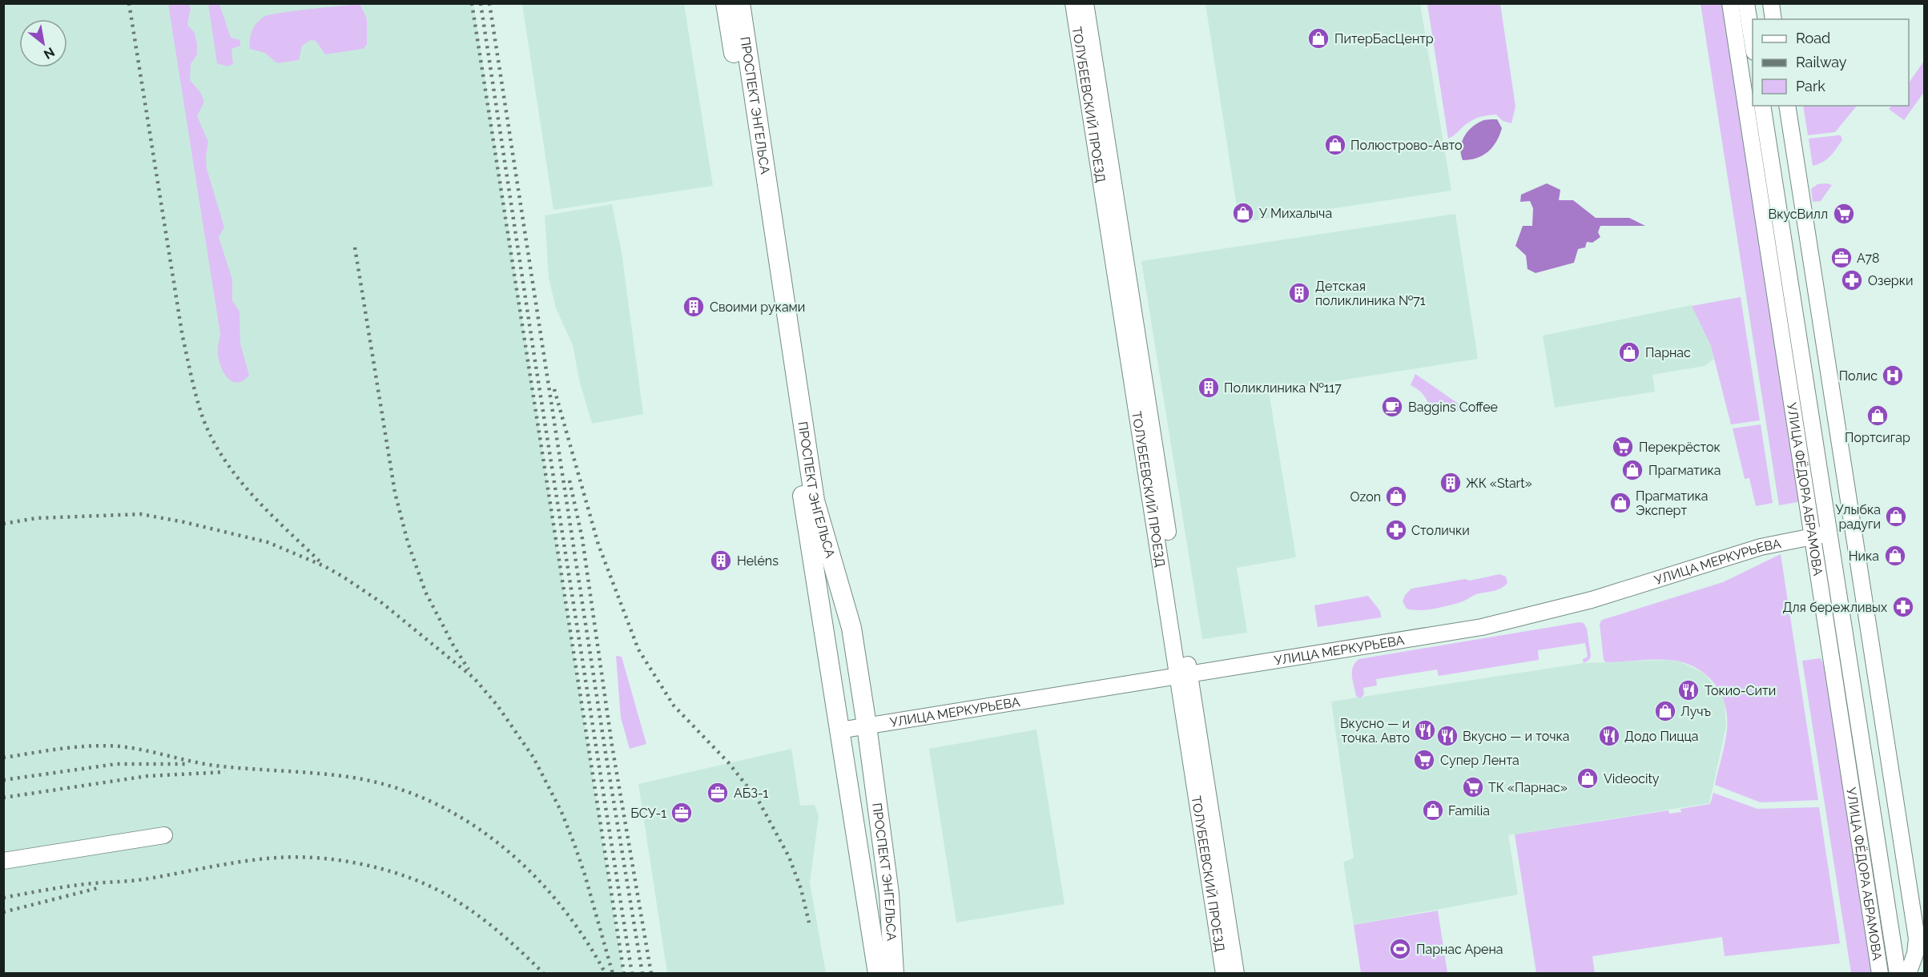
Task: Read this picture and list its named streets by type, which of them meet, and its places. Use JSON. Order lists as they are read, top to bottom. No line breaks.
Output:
{"streets":{"main road":["ПРОСПЕКТ ЭНГЕЛЬСА"],"street":["ТОЛУБЕЕВСКИЙ ПРОЕЗД","УЛИЦА ФЁДОРА АБРАМОВА","УЛИЦА МЕРКУРЬЕВА"]},"crossings":[["ТОЛУБЕЕВСКИЙ ПРОЕЗД","УЛИЦА МЕРКУРЬЕВА"],["ПРОСПЕКТ ЭНГЕЛЬСА","УЛИЦА МЕРКУРЬЕВА"],["УЛИЦА ФЁДОРА АБРАМОВА","УЛИЦА МЕРКУРЬЕВА"]],"places":{"shop":["ПитерБасЦентр","Полюстрово-Авто","У Михалыча","Парнас","Портсигар","Прагматика","Ozon","Прагматика Эксперт","Улыбка радуги","Ника","Лучъ","Videocity","Familia"],"supermarket":["ВкусВилл","Перекрёсток","Супер Лента","ТК «Парнас»"],"office":["А78","АБЗ-1","БСУ-1"],"pharmacy":["Озерки","Столички","Для бережливых"],"building":["Детская поликлиника №71","Своими руками","Поликлиника №117","ЖК «Start»","Heléns"],"hospital":["Полис"],"cafe":["Baggins Coffee"],"restaurant":["Токио-Сити","Вкусно — и точка. Авто","Вкусно — и точка","Додо Пицца"],"sports":["Парнас Арена"]},"legend":["Road","Railway","Park"],"north":"bottom right"}
